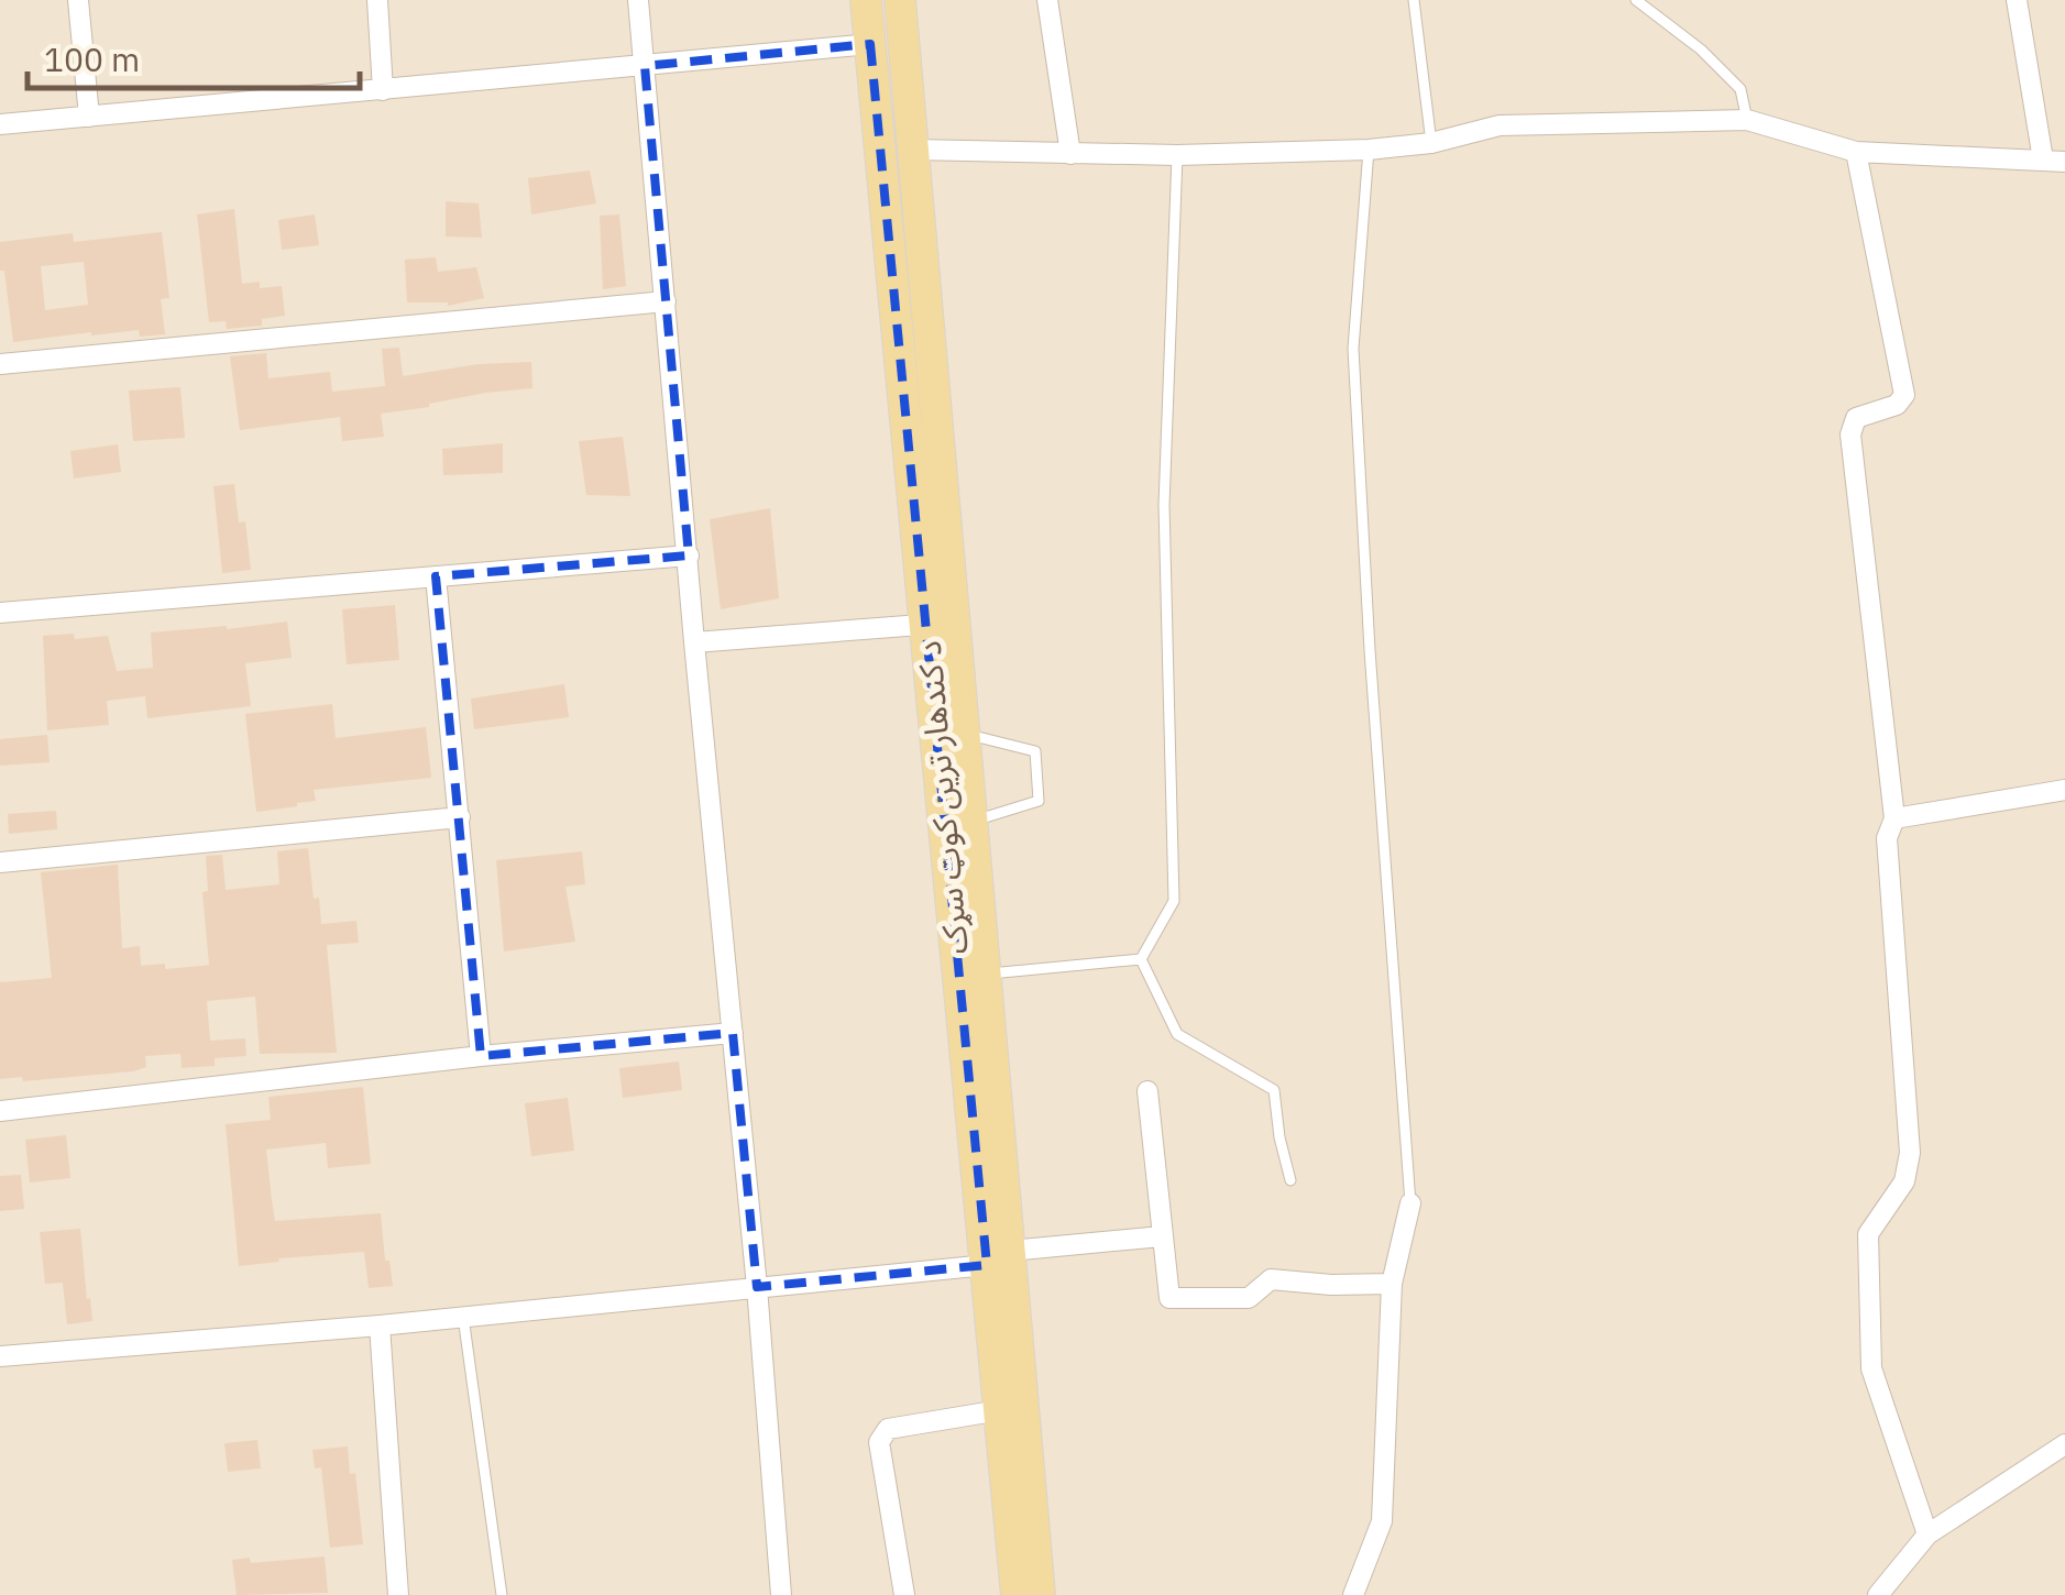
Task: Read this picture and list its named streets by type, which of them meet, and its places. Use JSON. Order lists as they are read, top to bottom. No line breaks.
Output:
{"streets":{"main road":["د کندهار ترين کوټ سړک"]},"scale_bar":"100 m"}
